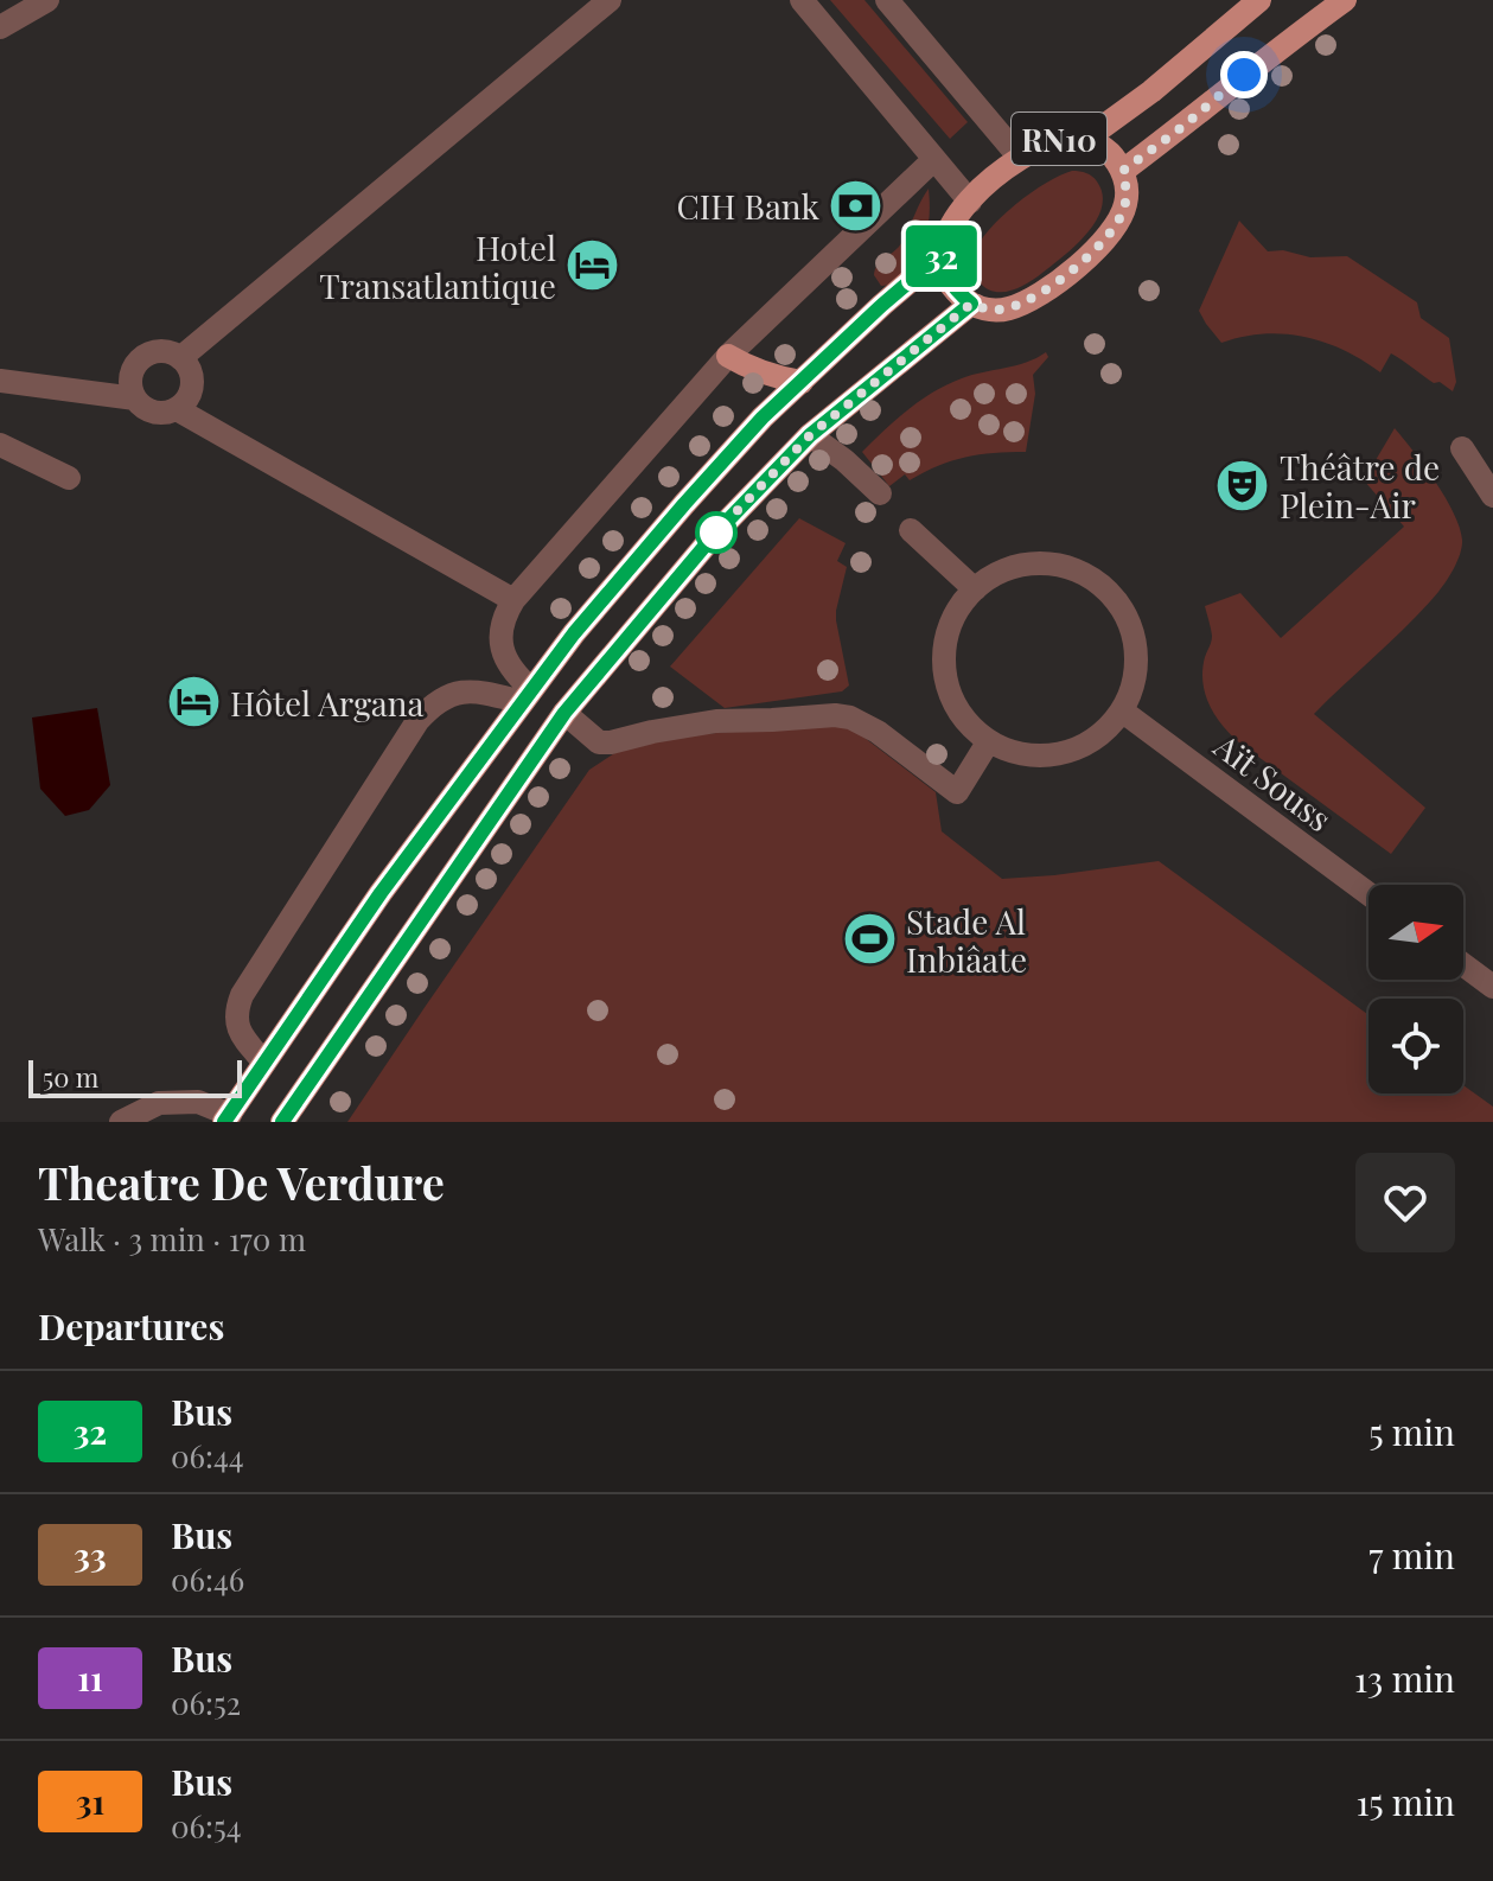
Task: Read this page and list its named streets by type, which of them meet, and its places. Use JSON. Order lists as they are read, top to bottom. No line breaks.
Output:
{"streets":{"main road":["RN10"],"street":["Aït Souss"]},"places":{"bank":["CIH Bank"],"hotel":["Hotel Transatlantique","Hôtel Argana"],"theatre":["Théâtre de Plein-Air"],"sports":["Stade Al Inbiâate"]},"lines":["bus line 32"],"scale_bar":"50 m","north":"right","page":{"on_map":"32","scale":"50 m","heading":[["Theatre De Verdure","Walk · 3 min · 170 m"],"Departures"],"list":[{"mark":"32","name":"Bus","note":"06:44","value":"5 min"},{"mark":"33","name":"Bus","note":"06:46","value":"7 min"},{"mark":"11","name":"Bus","note":"06:52","value":"13 min"},{"mark":"31","name":"Bus","note":"06:54","value":"15 min"}]}}
